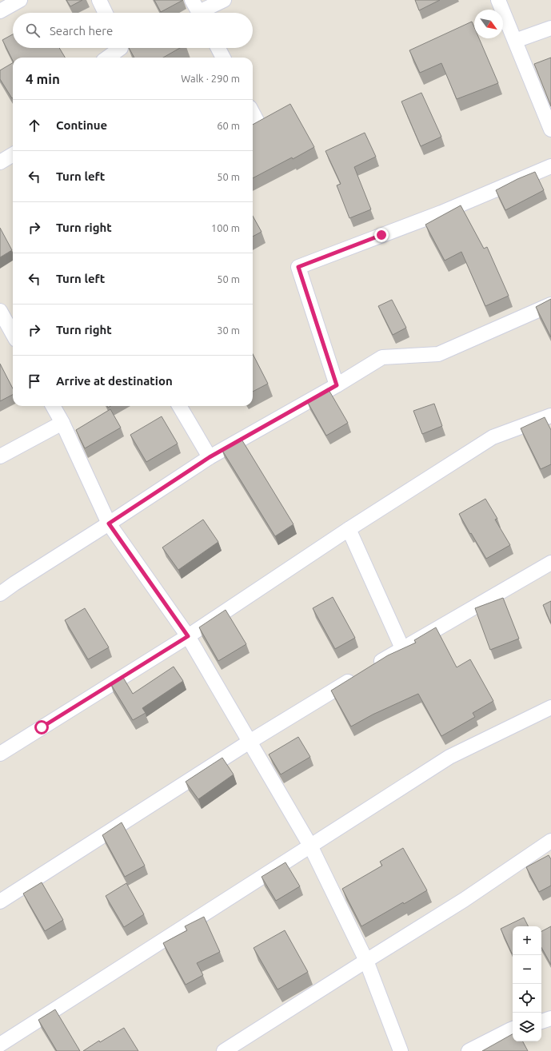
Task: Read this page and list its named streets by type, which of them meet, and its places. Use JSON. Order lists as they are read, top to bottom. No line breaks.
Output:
{"north":"bottom right","page":{"search":"Search here","heading":["4 min","Walk · 290 m"],"list":[["Continue","60 m"],["Turn left","50 m"],["Turn right","100 m"],["Turn left","50 m"],["Turn right","30 m"],"Arrive at destination"],"map_buttons":["+","−"]}}
